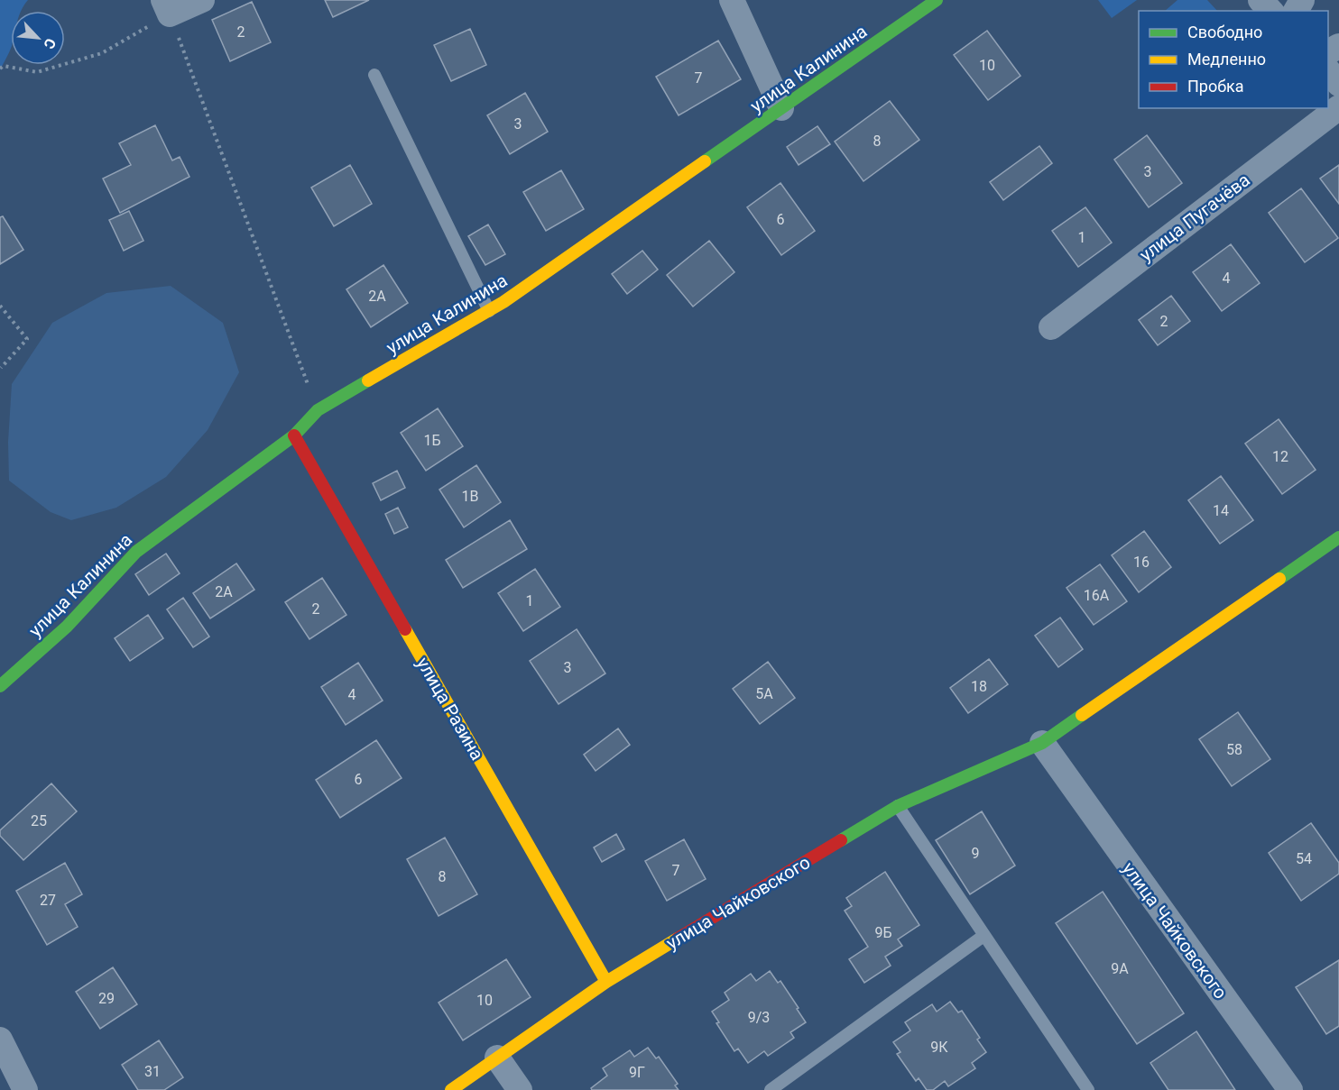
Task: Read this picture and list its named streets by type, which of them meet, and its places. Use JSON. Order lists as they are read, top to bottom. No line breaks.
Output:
{"streets":{"street":["улица Калинина","улица Пугачёва","улица Разина","улица Чайковского"]},"crossings":[["улица Калинина","улица Разина"],["улица Разина","улица Чайковского"]],"house_numbers":["2","10","7","3","8","3","6","1","4","2А","2","1Б","12","1В","14","16","2А","16А","1","2","3","18","5А","4","58","6","25","9","54","7","8","27","9Б","9А","29","10","9/3","9К","31","9Г"],"legend":["Свободно","Медленно","Пробка"],"north":"bottom right"}
